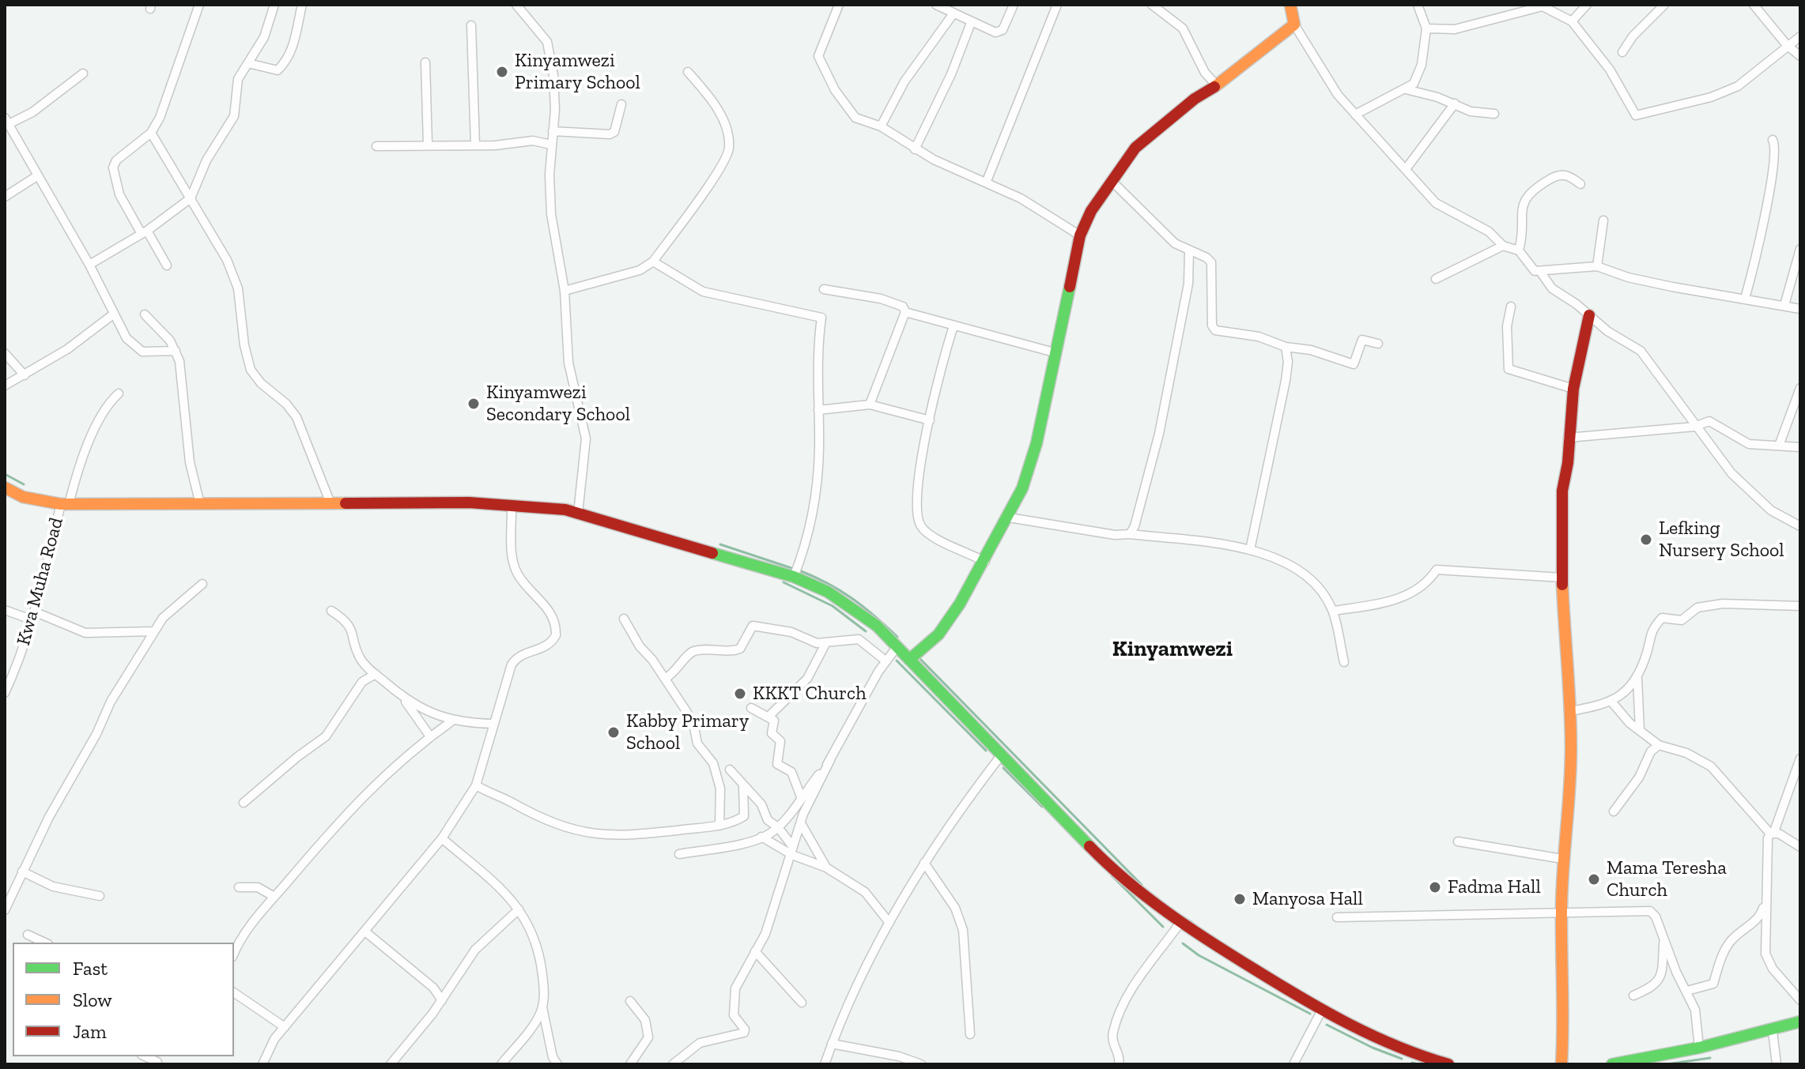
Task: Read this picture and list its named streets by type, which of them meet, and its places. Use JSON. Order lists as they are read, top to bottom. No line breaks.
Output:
{"streets":{"street":["Kwa Muha Road"]},"districts":["Kinyamwezi"],"places":["Kinyamwezi Primary School","Kinyamwezi Secondary School","Lefking Nursery School","KKKT Church","Kabby Primary School","Mama Teresha Church","Fadma Hall","Manyosa Hall"],"legend":["Fast","Slow","Jam"]}
